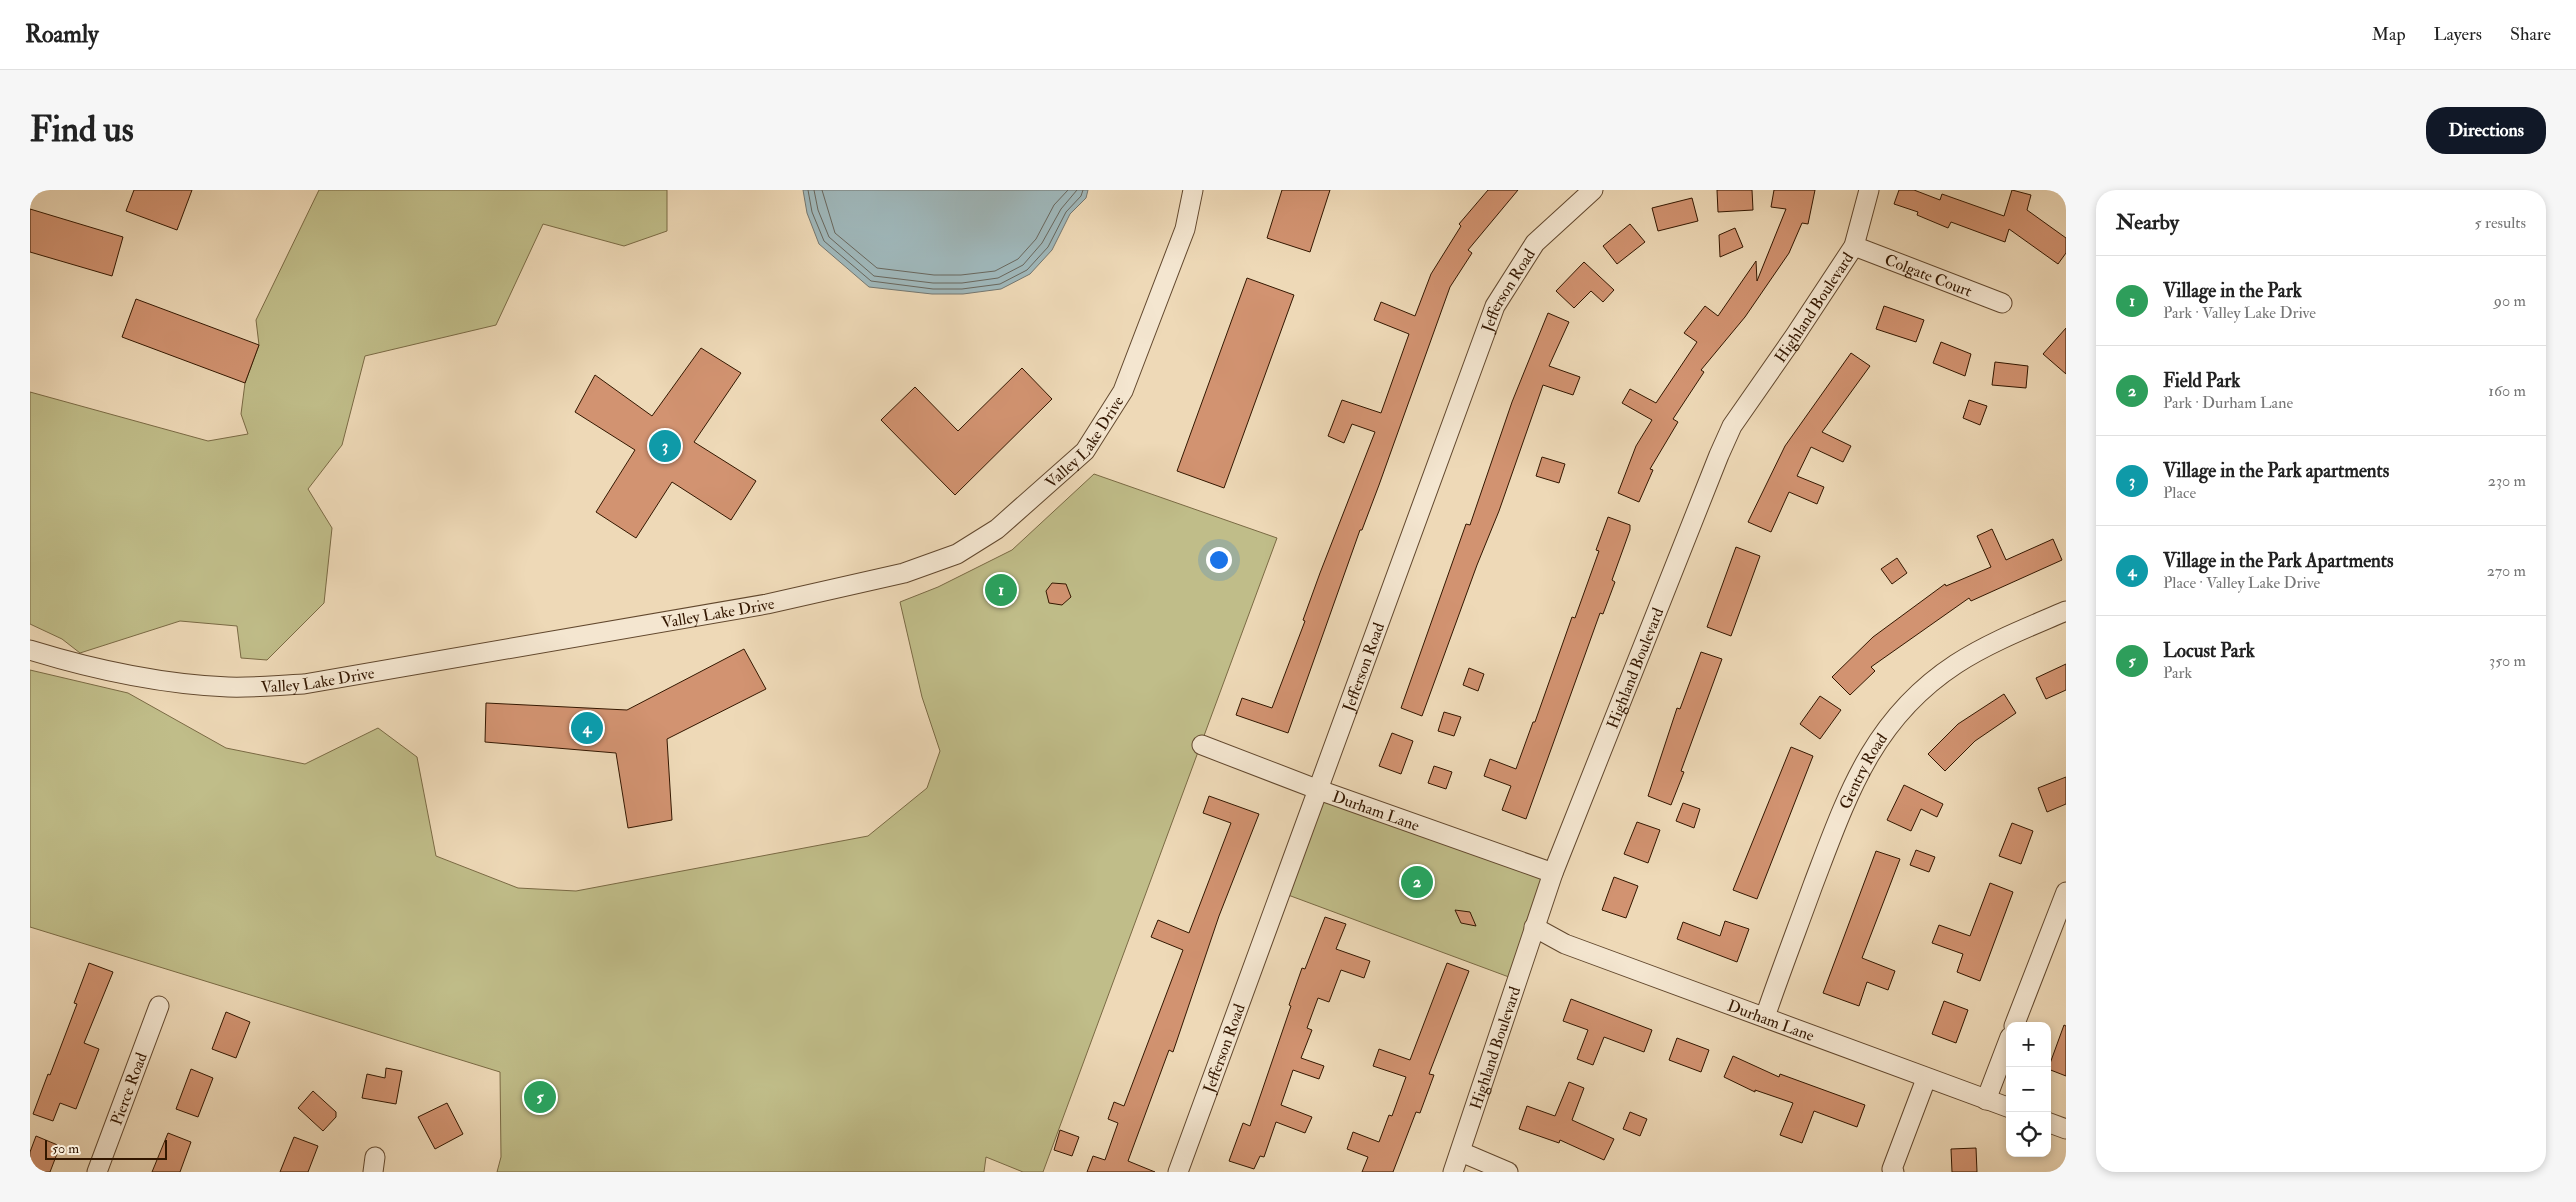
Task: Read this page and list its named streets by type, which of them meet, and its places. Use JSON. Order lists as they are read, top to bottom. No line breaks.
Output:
{"streets":{"street":["Colgate Court","Jefferson Road","Highland Boulevard","Valley Lake Drive","Gentry Road","Durham Lane","Pierce Road"]},"crossings":[["Colgate Court","Highland Boulevard"],["Jefferson Road","Durham Lane"],["Highland Boulevard","Durham Lane"],["Gentry Road","Durham Lane"]],"scale_bar":"50 m","page":{"header":"Roamly","nav":["Map","Layers","Share"],"buttons":"Directions","title":"Find us","heading":["Nearby","5 results"],"list":[{"mark":"1","name":"Village in the Park","note":"Park · Valley Lake Drive","value":"90 m"},{"mark":"2","name":"Field Park","note":"Park · Durham Lane","value":"160 m"},{"mark":"3","name":"Village in the Park apartments","note":"Place","value":"230 m"},{"mark":"4","name":"Village in the Park Apartments","note":"Place · Valley Lake Drive","value":"270 m"},{"mark":"5","name":"Locust Park","note":"Park","value":"350 m"}],"pins":["3","1","4","2","5"],"map_buttons":["+","−"],"scale":"50 m"}}
